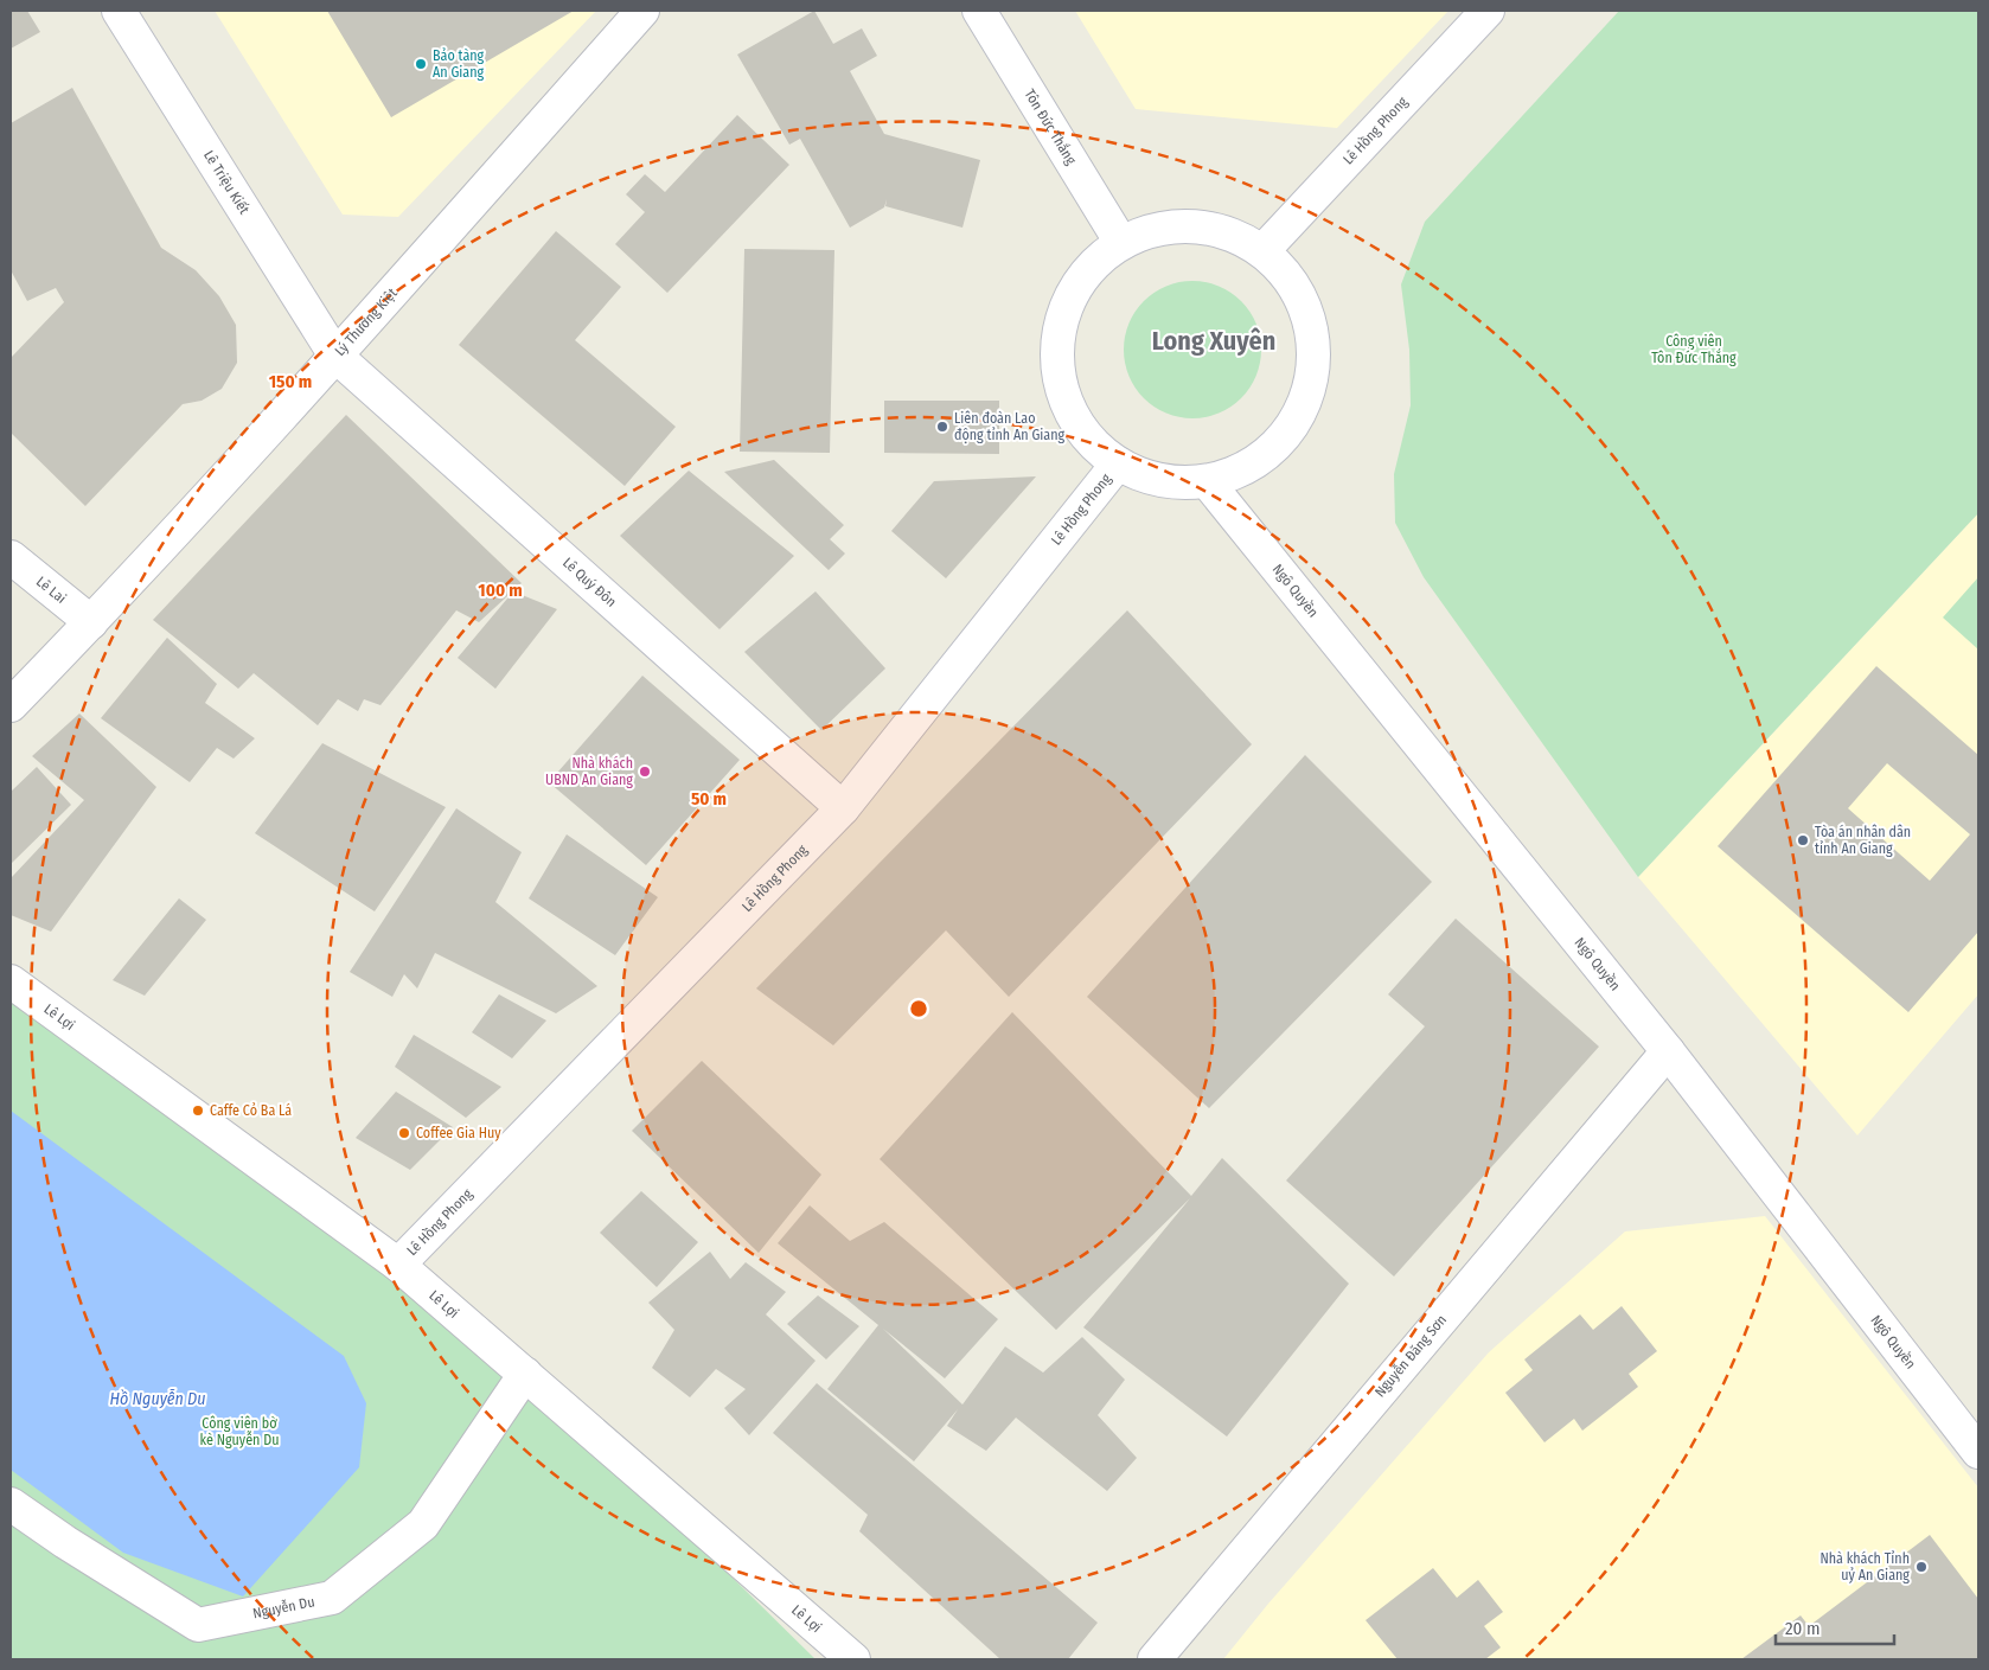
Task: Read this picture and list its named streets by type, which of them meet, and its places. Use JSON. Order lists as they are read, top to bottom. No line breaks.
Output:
{"streets":{"street":["Tôn Đức Thắng","Lê Hồng Phong","Lê Triệu Kiết","Lý Thường Kiệt","Lê Quý Đôn","Lê Lai","Ngô Quyền","Lê Lợi","Nguyễn Đăng Sơn","Nguyễn Du"]},"crossings":[["Lê Hồng Phong","Lê Quý Đôn"],["Lê Hồng Phong","Lê Lợi"],["Lê Triệu Kiết","Lý Thường Kiệt"],["Lê Triệu Kiết","Lê Quý Đôn"],["Lý Thường Kiệt","Lê Quý Đôn"],["Lý Thường Kiệt","Lê Lai"],["Ngô Quyền","Nguyễn Đăng Sơn"],["Lê Lợi","Nguyễn Du"]],"districts":["Long Xuyên"],"water":["Hồ Nguyễn Du"],"parks":["Công viên Tôn Đức Thắng","Công viên bờ kè Nguyễn Du"],"places":["Bảo tàng An Giang","Liên đoàn Lao động tỉnh An Giang","Nhà khách UBND An Giang","Tòa án nhân dân tỉnh An Giang","Caffe Cỏ Ba Lá","Coffee Gia Huy","Nhà khách Tỉnh uỷ An Giang"],"scale_bar":"20 m","rings":["150 m","100 m","50 m"]}
